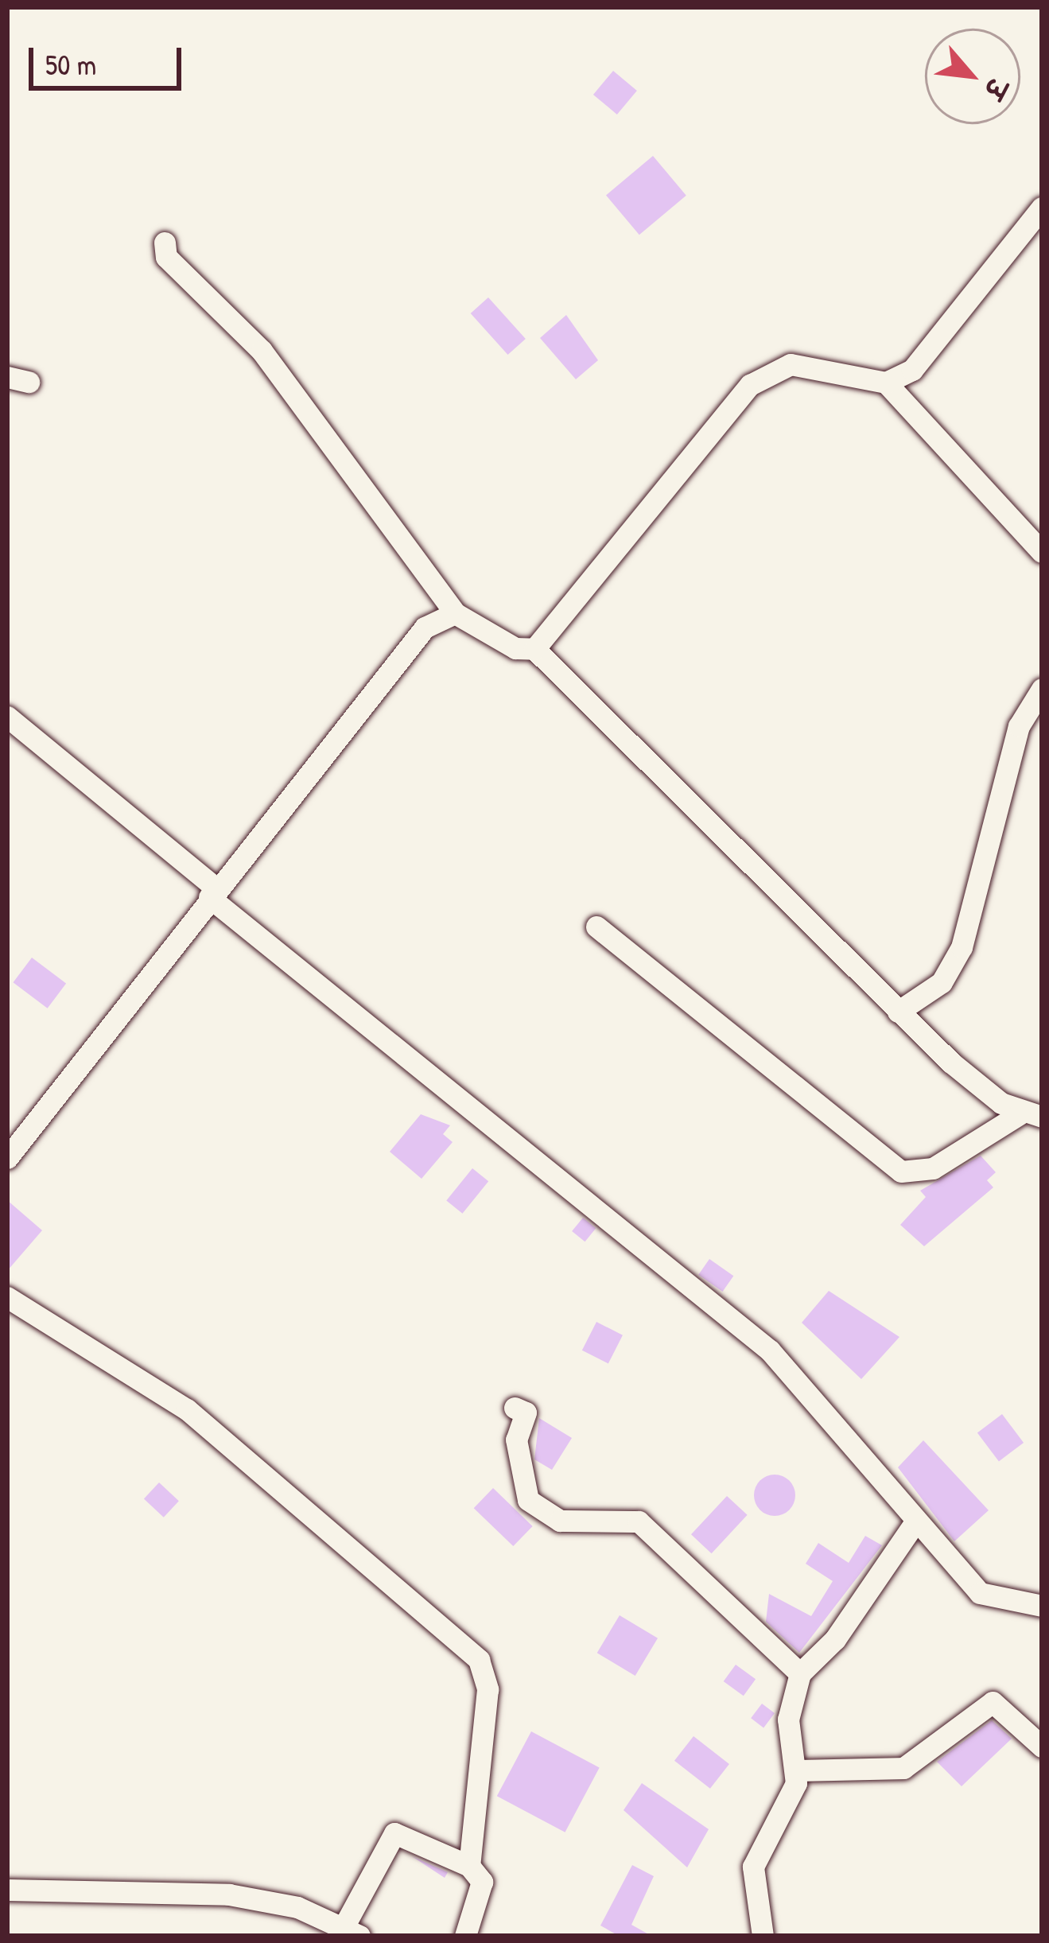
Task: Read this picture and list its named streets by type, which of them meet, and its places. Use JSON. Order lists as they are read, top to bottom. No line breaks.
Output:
{"scale_bar":"50 m","north":"bottom right"}
